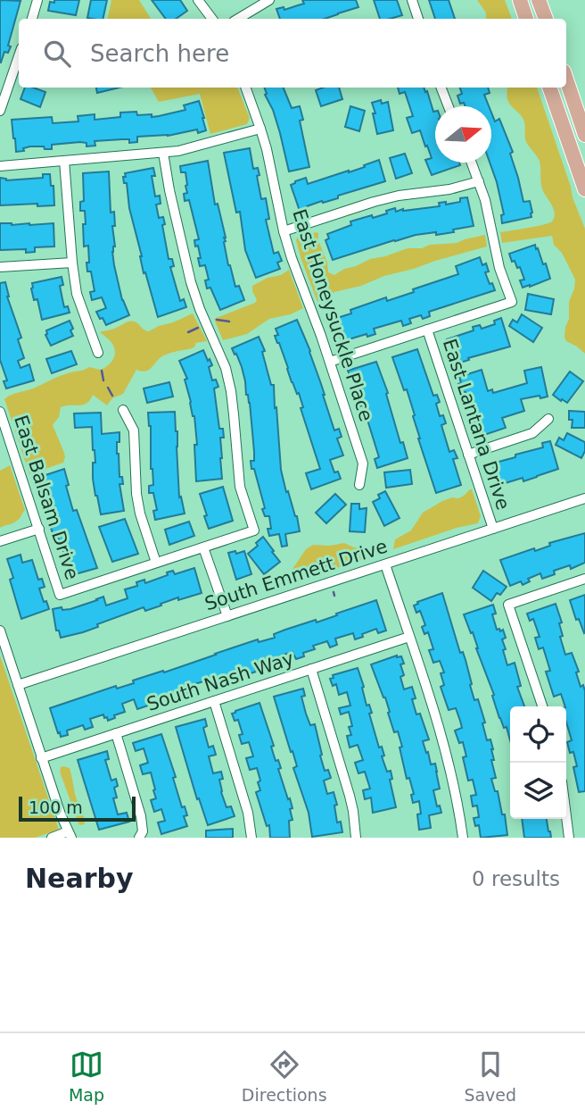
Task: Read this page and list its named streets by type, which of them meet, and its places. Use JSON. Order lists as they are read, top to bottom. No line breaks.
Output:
{"streets":{"street":["East Honeysuckle Place","East Lantana Drive","East Balsam Drive","South Emmett Drive","South Nash Way"]},"crossings":[["East Lantana Drive","South Emmett Drive"]],"scale_bar":"100 m","north":"right","page":{"search":"Search here","scale":"100 m","heading":["Nearby","0 results"],"nav":["Map","Directions","Saved"]}}
